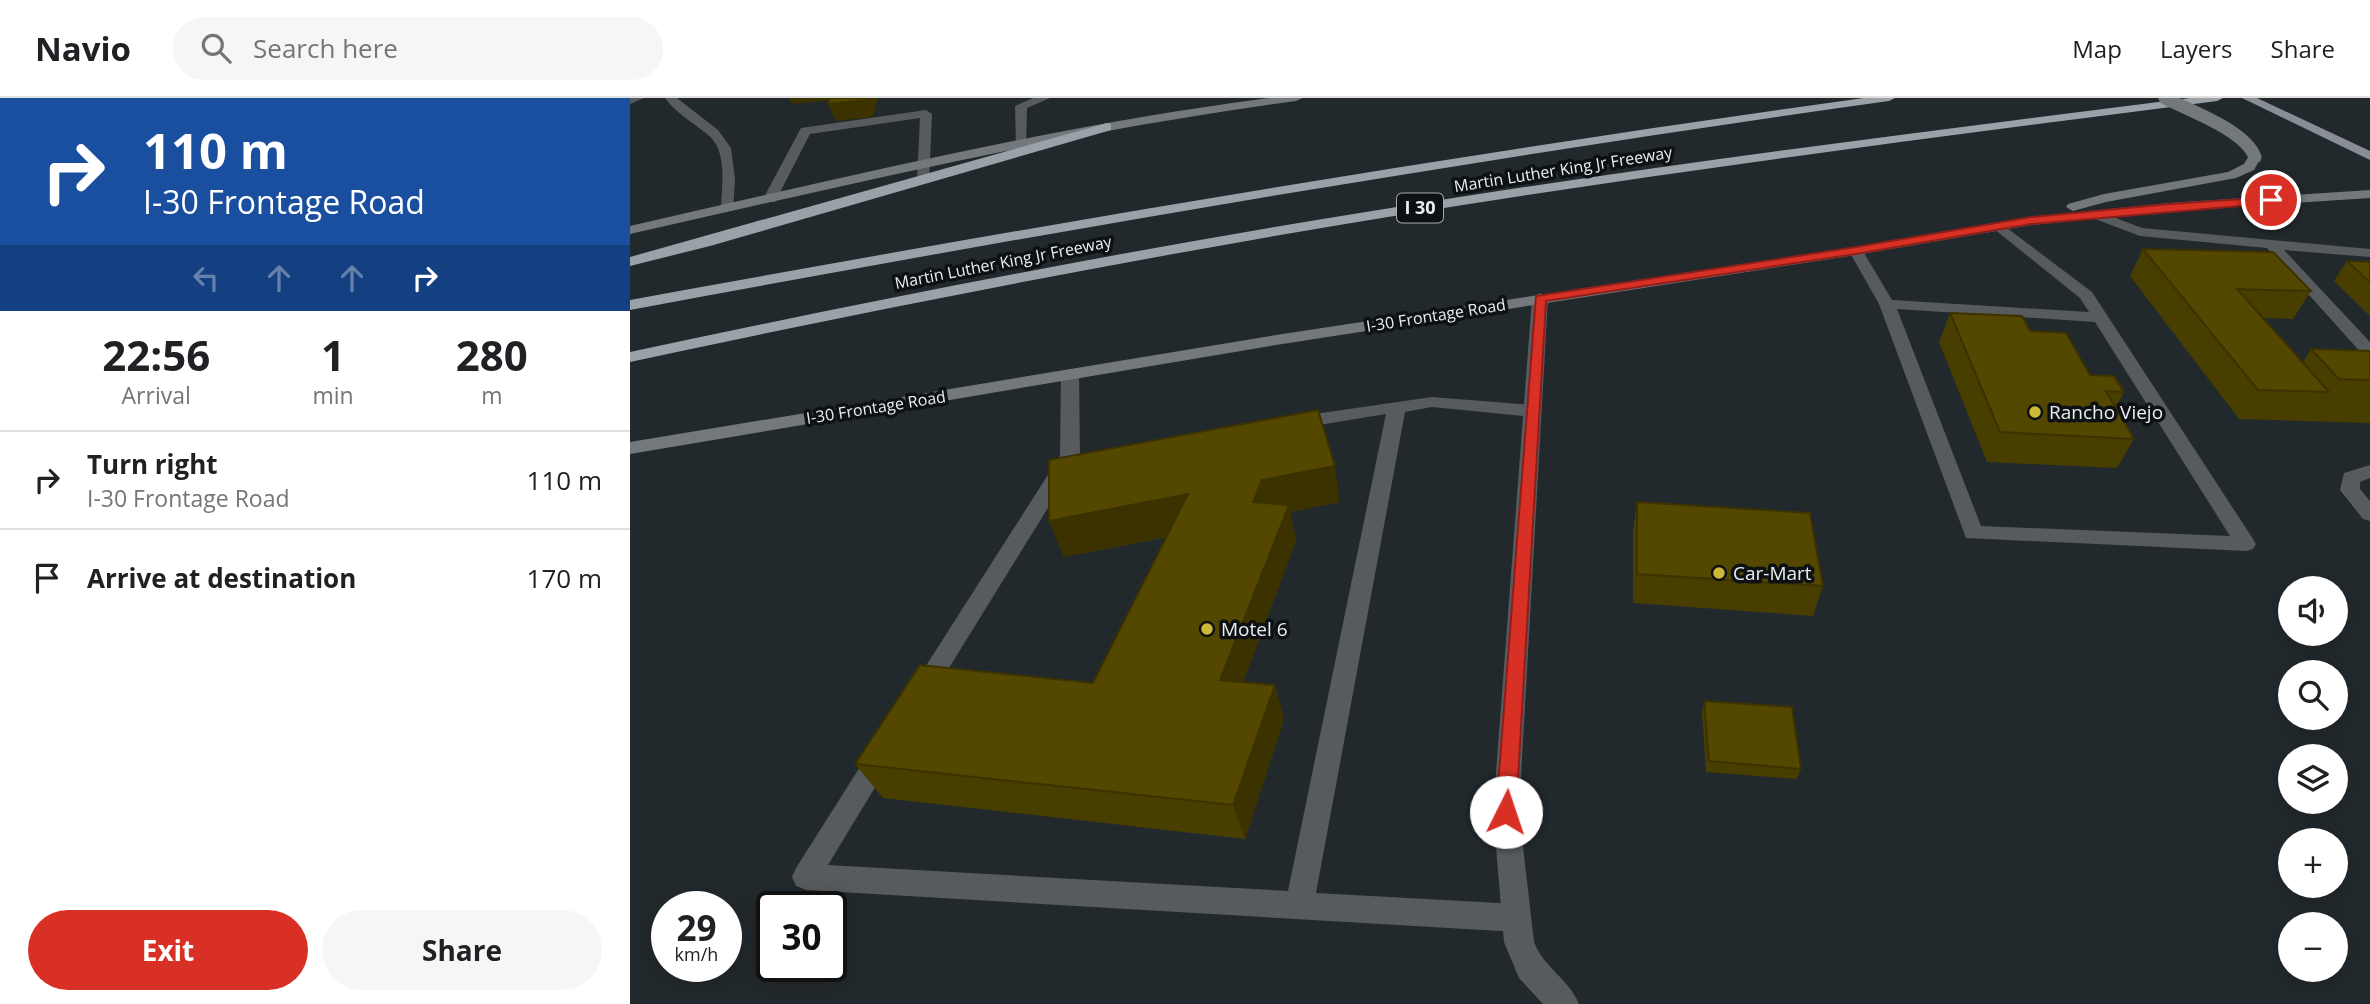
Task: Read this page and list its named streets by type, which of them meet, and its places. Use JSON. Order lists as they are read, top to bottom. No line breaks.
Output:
{"streets":{"highway":["Martin Luther King Jr Freeway","I 30"],"main road":["I-30 Frontage Road"]},"places":["Rancho Viejo","Car-Mart","Motel 6"],"page":{"header":"Navio","search":"Search here","nav":["Map","Layers","Share"],"turn":["110 m","I-30 Frontage Road"],"eta":["22:56","Arrival","1","min","280","m"],"list":[{"name":"Turn right","note":"I-30 Frontage Road","value":"110 m"},{"name":"Arrive at destination","value":"170 m"}],"map_buttons":["+","−"],"speed":"29 km/h","limit":"30","buttons":["Exit","Share"]}}
